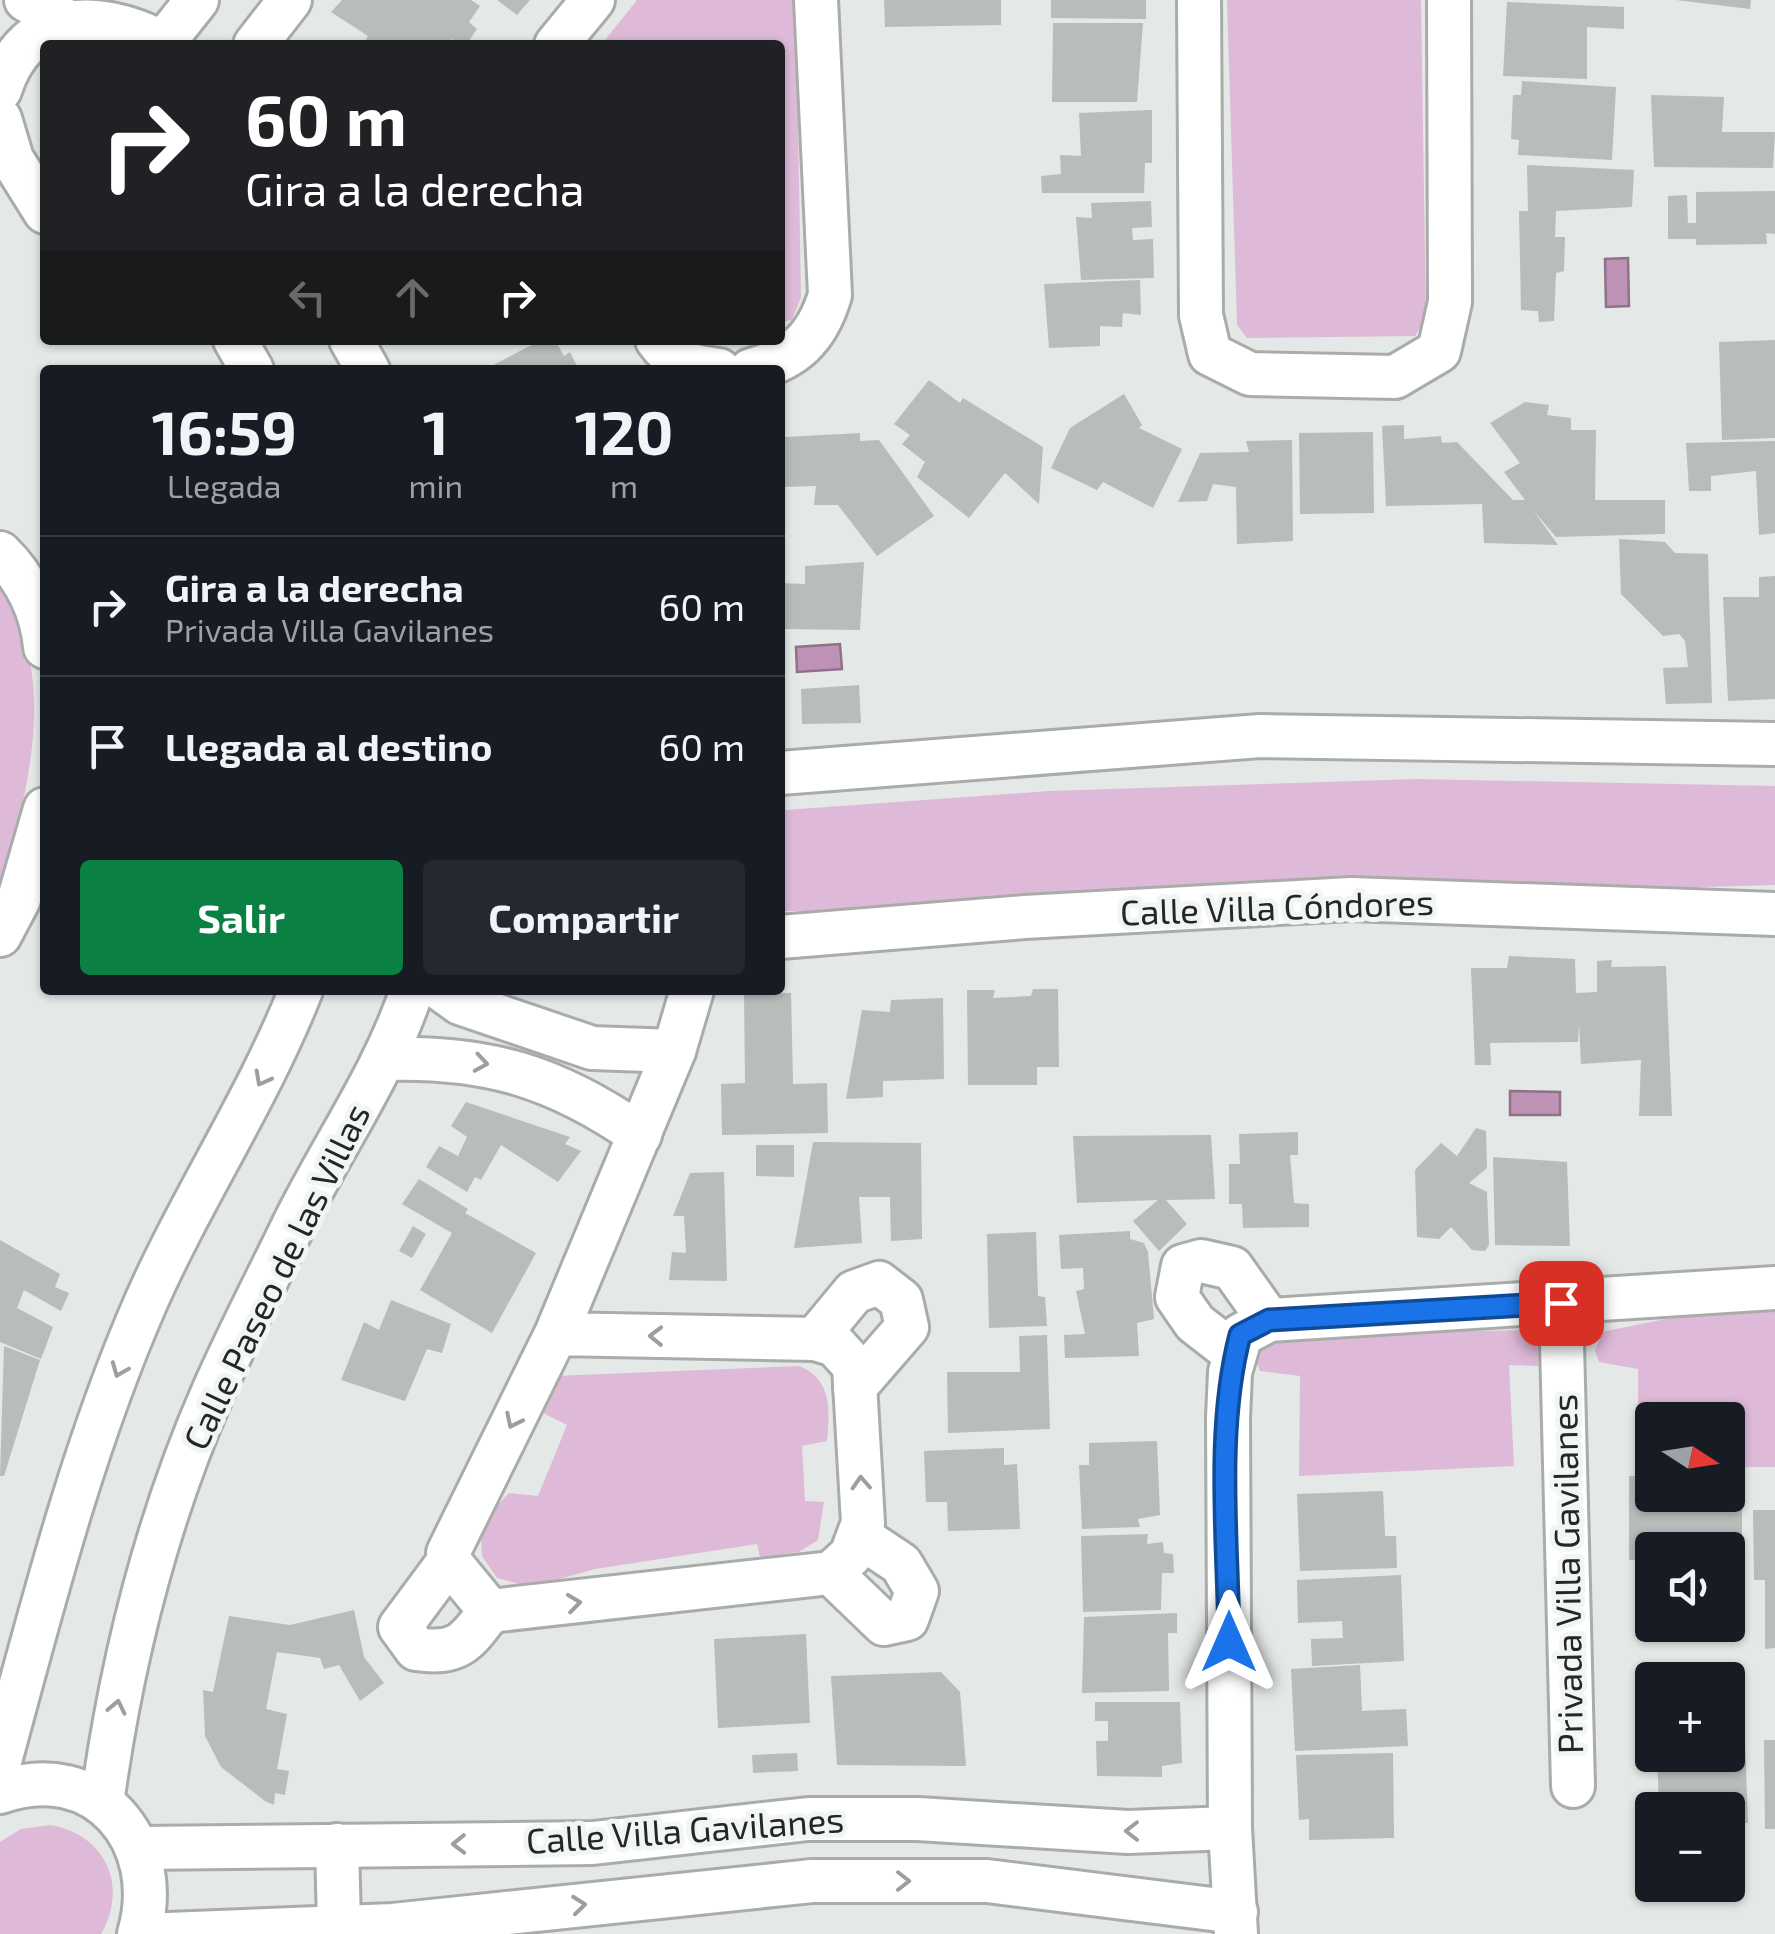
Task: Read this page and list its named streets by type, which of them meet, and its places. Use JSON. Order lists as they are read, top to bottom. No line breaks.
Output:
{"streets":{"street":["Calle Villa Cóndores","Calle Paseo de las Villas","Privada Villa Gavilanes","Calle Villa Gavilanes"]},"north":"right","page":{"turn":["60 m","Gira a la derecha"],"eta":["16:59","Llegada","1","min","120","m"],"list":[{"name":"Gira a la derecha","note":"Privada Villa Gavilanes","value":"60 m"},{"name":"Llegada al destino","value":"60 m"}],"buttons":["Salir","Compartir"],"map_buttons":["+","−"]}}
